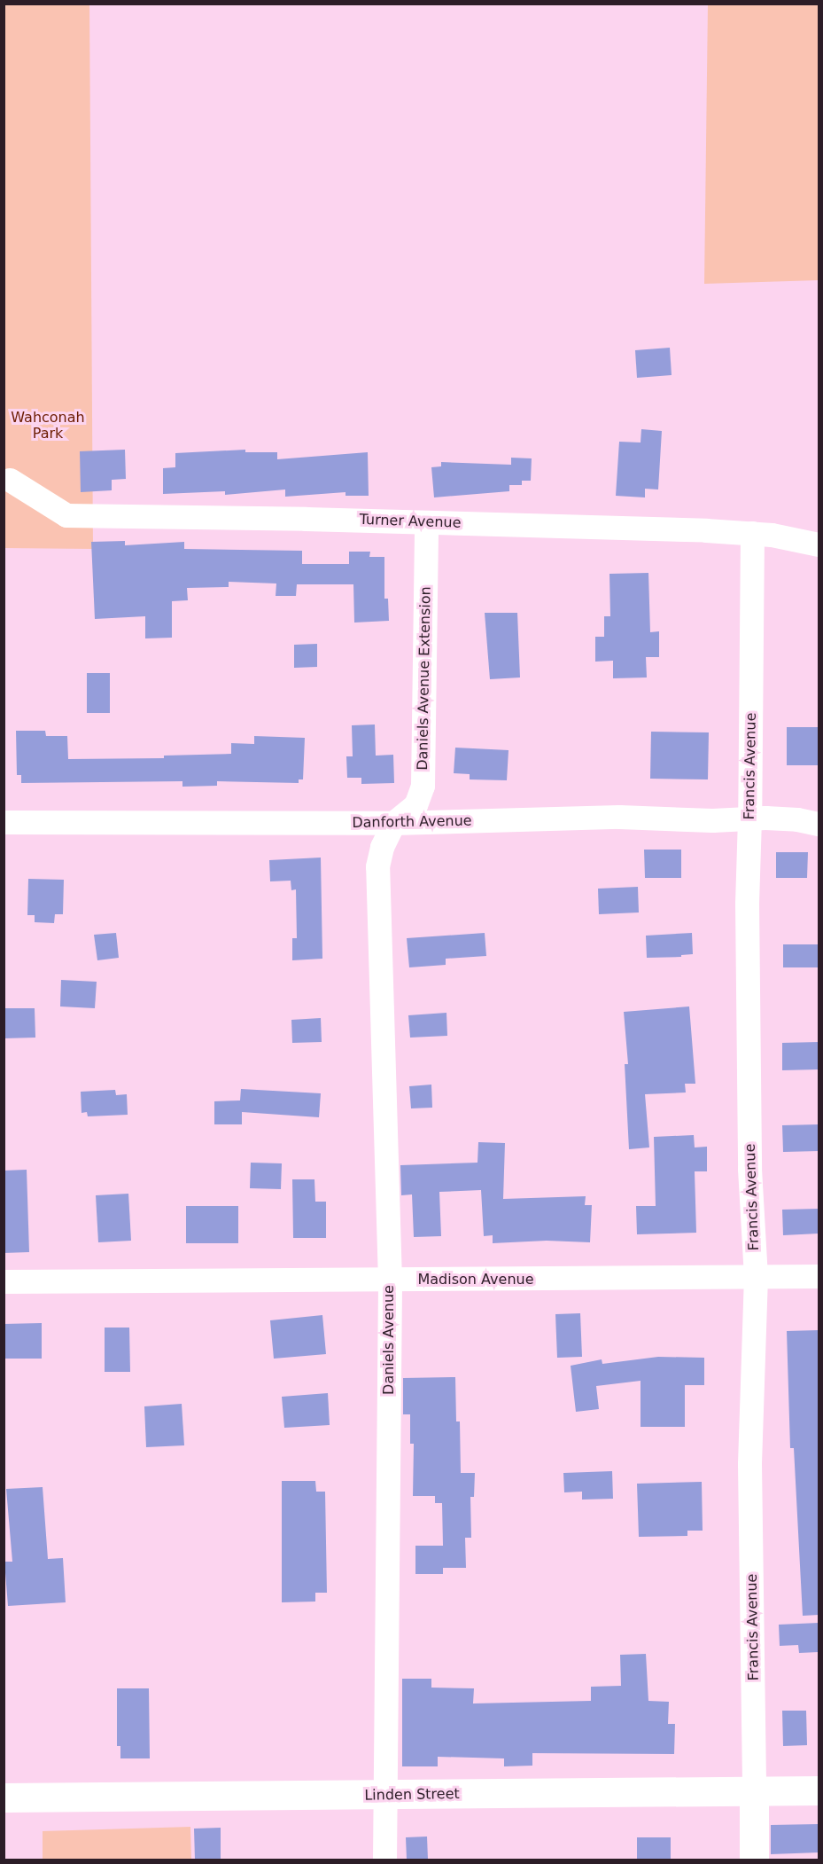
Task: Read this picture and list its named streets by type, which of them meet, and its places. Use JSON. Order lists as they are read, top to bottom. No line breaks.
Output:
{"streets":{"street":["Turner Avenue","Daniels Avenue Extension","Francis Avenue","Danforth Avenue","Madison Avenue","Daniels Avenue","Linden Street"]},"crossings":[["Turner Avenue","Daniels Avenue Extension"],["Turner Avenue","Francis Avenue"],["Daniels Avenue Extension","Danforth Avenue"],["Daniels Avenue Extension","Daniels Avenue"],["Francis Avenue","Danforth Avenue"],["Francis Avenue","Madison Avenue"],["Francis Avenue","Linden Street"],["Danforth Avenue","Daniels Avenue"],["Madison Avenue","Daniels Avenue"],["Daniels Avenue","Linden Street"]],"parks":["Wahconah Park"]}
